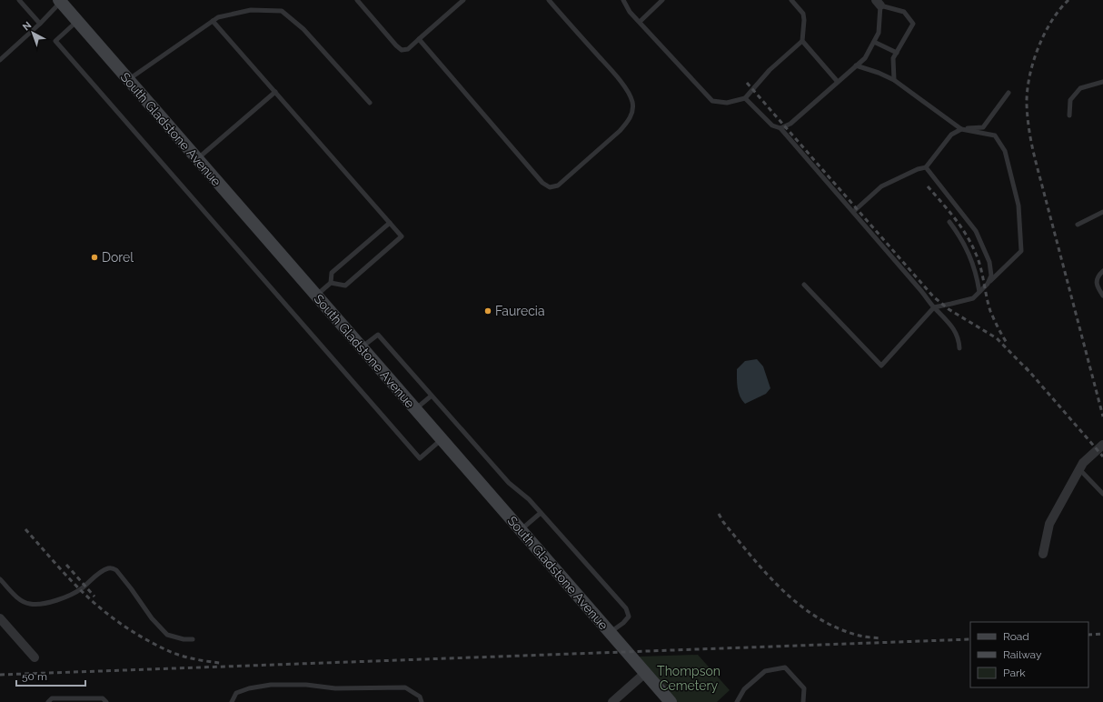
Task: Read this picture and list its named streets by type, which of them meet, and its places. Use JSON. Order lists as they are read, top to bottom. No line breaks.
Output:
{"streets":{"street":["South Gladstone Avenue"]},"parks":["Thompson Cemetery"],"places":["Dorel","Faurecia"],"legend":["Road","Railway","Park"],"scale_bar":"50 m","north":"top left"}
